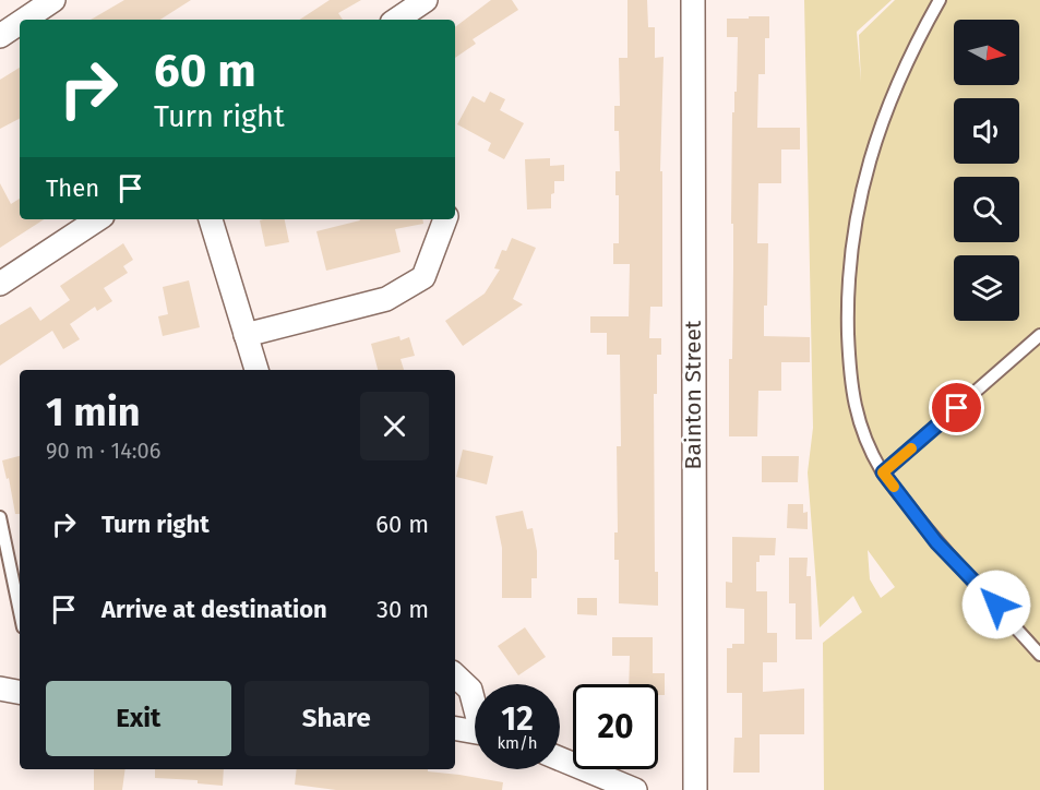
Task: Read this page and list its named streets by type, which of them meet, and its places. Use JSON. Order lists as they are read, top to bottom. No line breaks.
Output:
{"streets":{"street":["Bainton Street"]},"north":"right","page":{"turn":["60 m","Turn right"],"then":"Then","heading":["1 min","90 m · 14:06"],"list":[{"name":"Turn right","value":"60 m"},{"name":"Arrive at destination","value":"30 m"}],"buttons":["Exit","Share"],"speed":"12 km/h","limit":"20"}}
